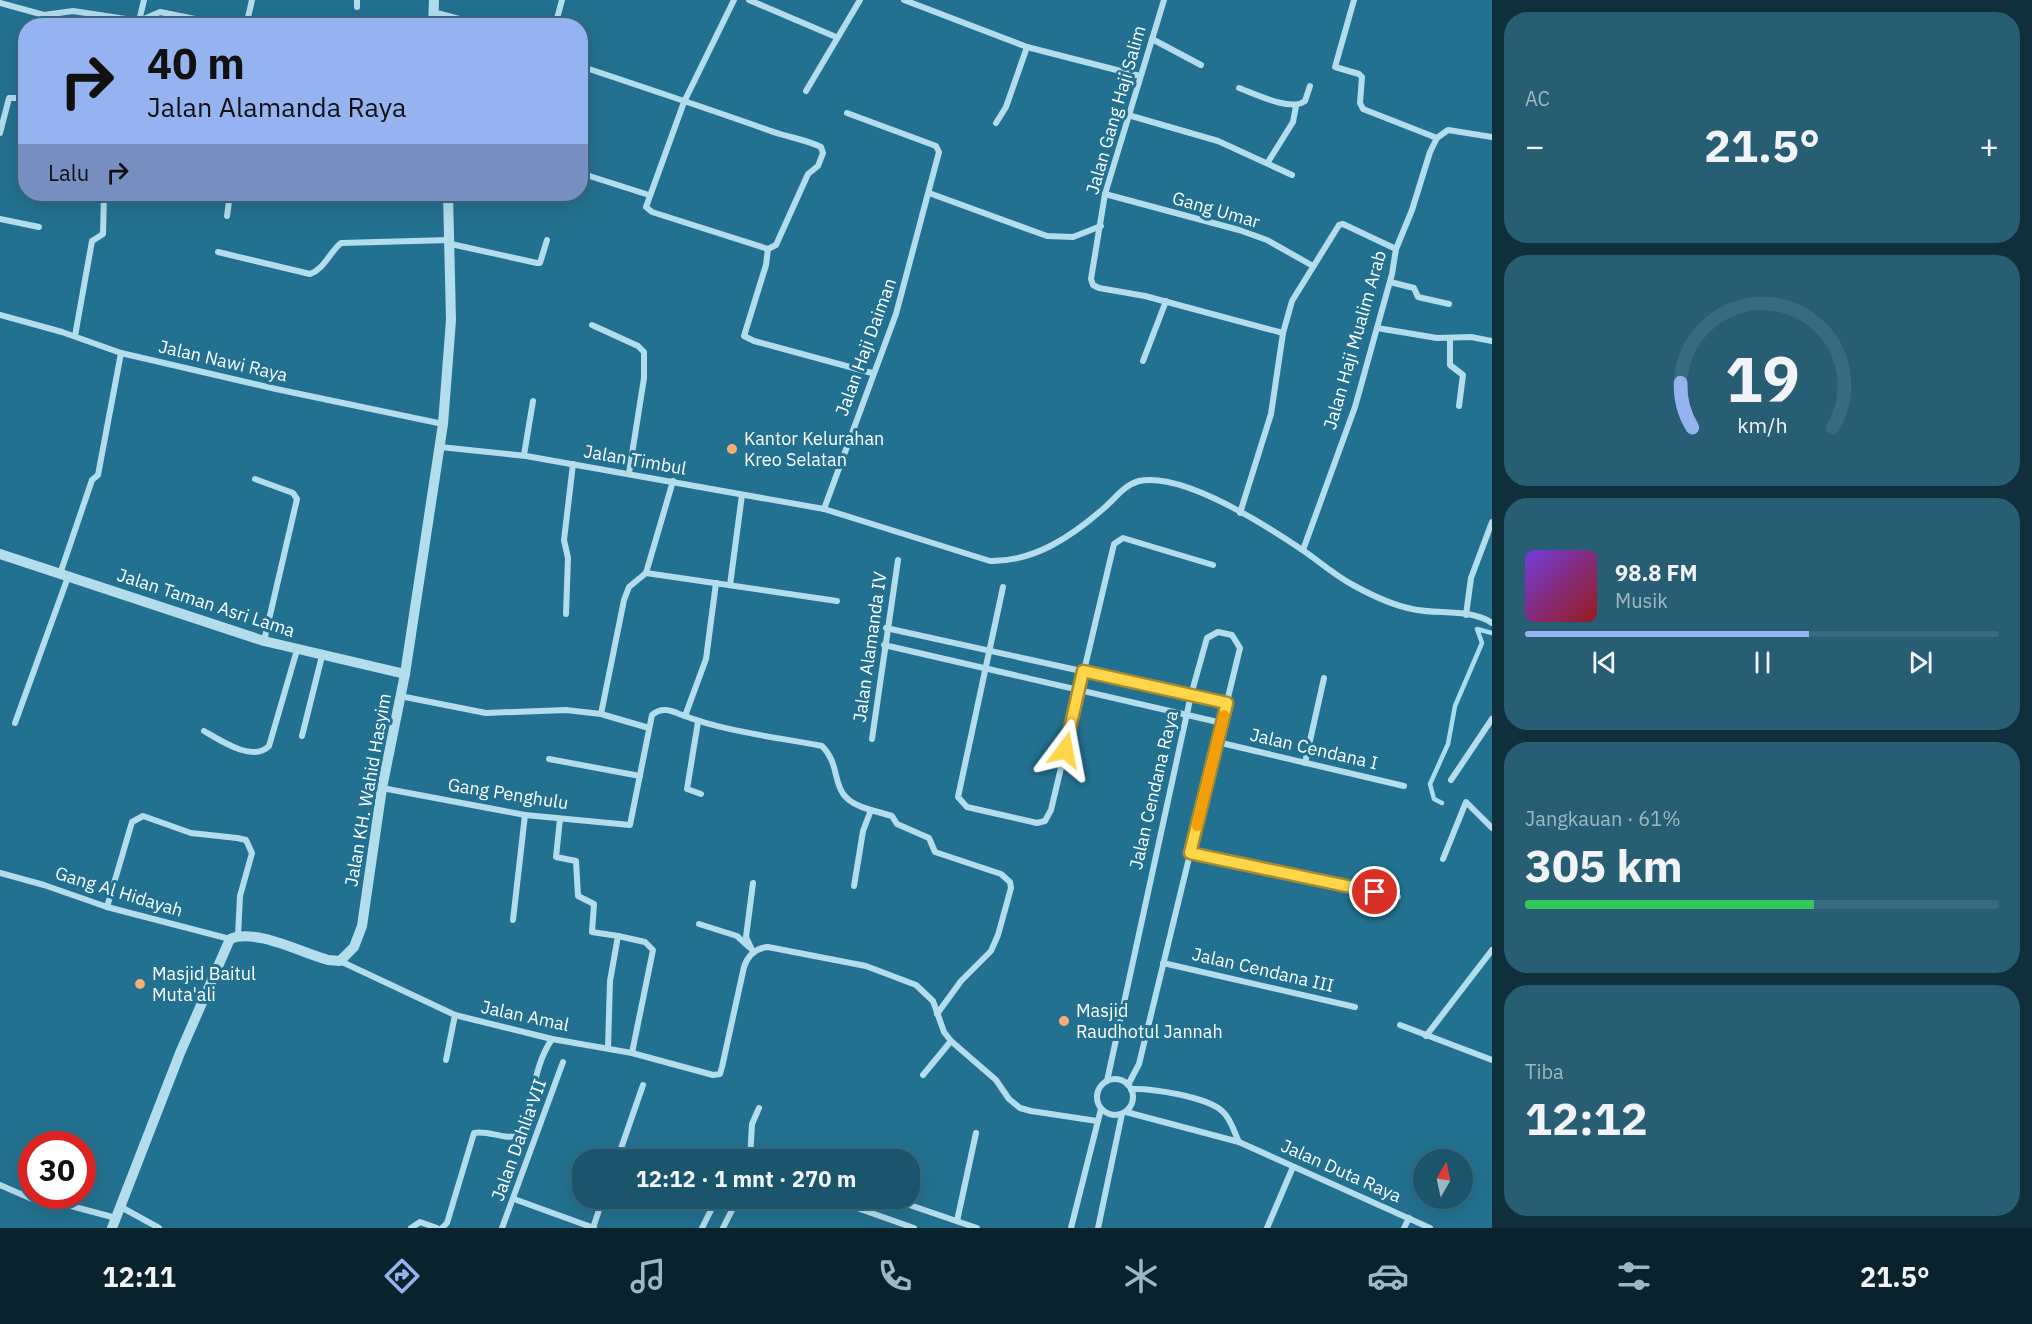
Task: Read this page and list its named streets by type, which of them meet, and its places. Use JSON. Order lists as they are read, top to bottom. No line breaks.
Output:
{"streets":{"street":["Jalan Gang Haji Salim","Gang Umar","Jalan Haji Mualim Arab","Jalan Haji Daiman","Jalan Nawi Raya","Jalan Timbul","Jalan Taman Asri Lama","Jalan Alamanda IV","Jalan Cendana I","Jalan KH. Wahid Hasyim","Jalan Cendana Raya","Gang Penghulu","Gang Al Hidayah","Jalan Cendana III","Jalan Amal","Jalan Dahlia VII","Jalan Duta Raya"]},"crossings":[["Jalan Gang Haji Salim","Gang Umar"],["Jalan Haji Mualim Arab","Jalan Timbul"],["Jalan Haji Daiman","Jalan Timbul"],["Jalan Nawi Raya","Jalan KH. Wahid Hasyim"],["Jalan Timbul","Jalan KH. Wahid Hasyim"],["Jalan Taman Asri Lama","Jalan KH. Wahid Hasyim"],["Jalan Cendana I","Jalan Cendana Raya"],["Jalan KH. Wahid Hasyim","Gang Penghulu"],["Jalan KH. Wahid Hasyim","Jalan Amal"],["Jalan Cendana Raya","Jalan Cendana III"],["Jalan Cendana Raya","Jalan Duta Raya"]],"places":["Kantor Kelurahan Kreo Selatan","Masjid Baitul Muta'ali","Masjid Raudhotul Jannah"],"north":"top","page":{"tile":["AC",["Jangkauan · 61%","305 km"],["Tiba","12:12"]],"turn":["40 m","Jalan Alamanda Raya"],"heat":["−","21.5°","+"],"then":"Lalu","song":["98.8 FM","Musik"],"limit":"30","trip":"12:12 · 1 mnt · 270 m","tabs":["12:11","21.5°"],"gauge":["19","km/h"]}}
